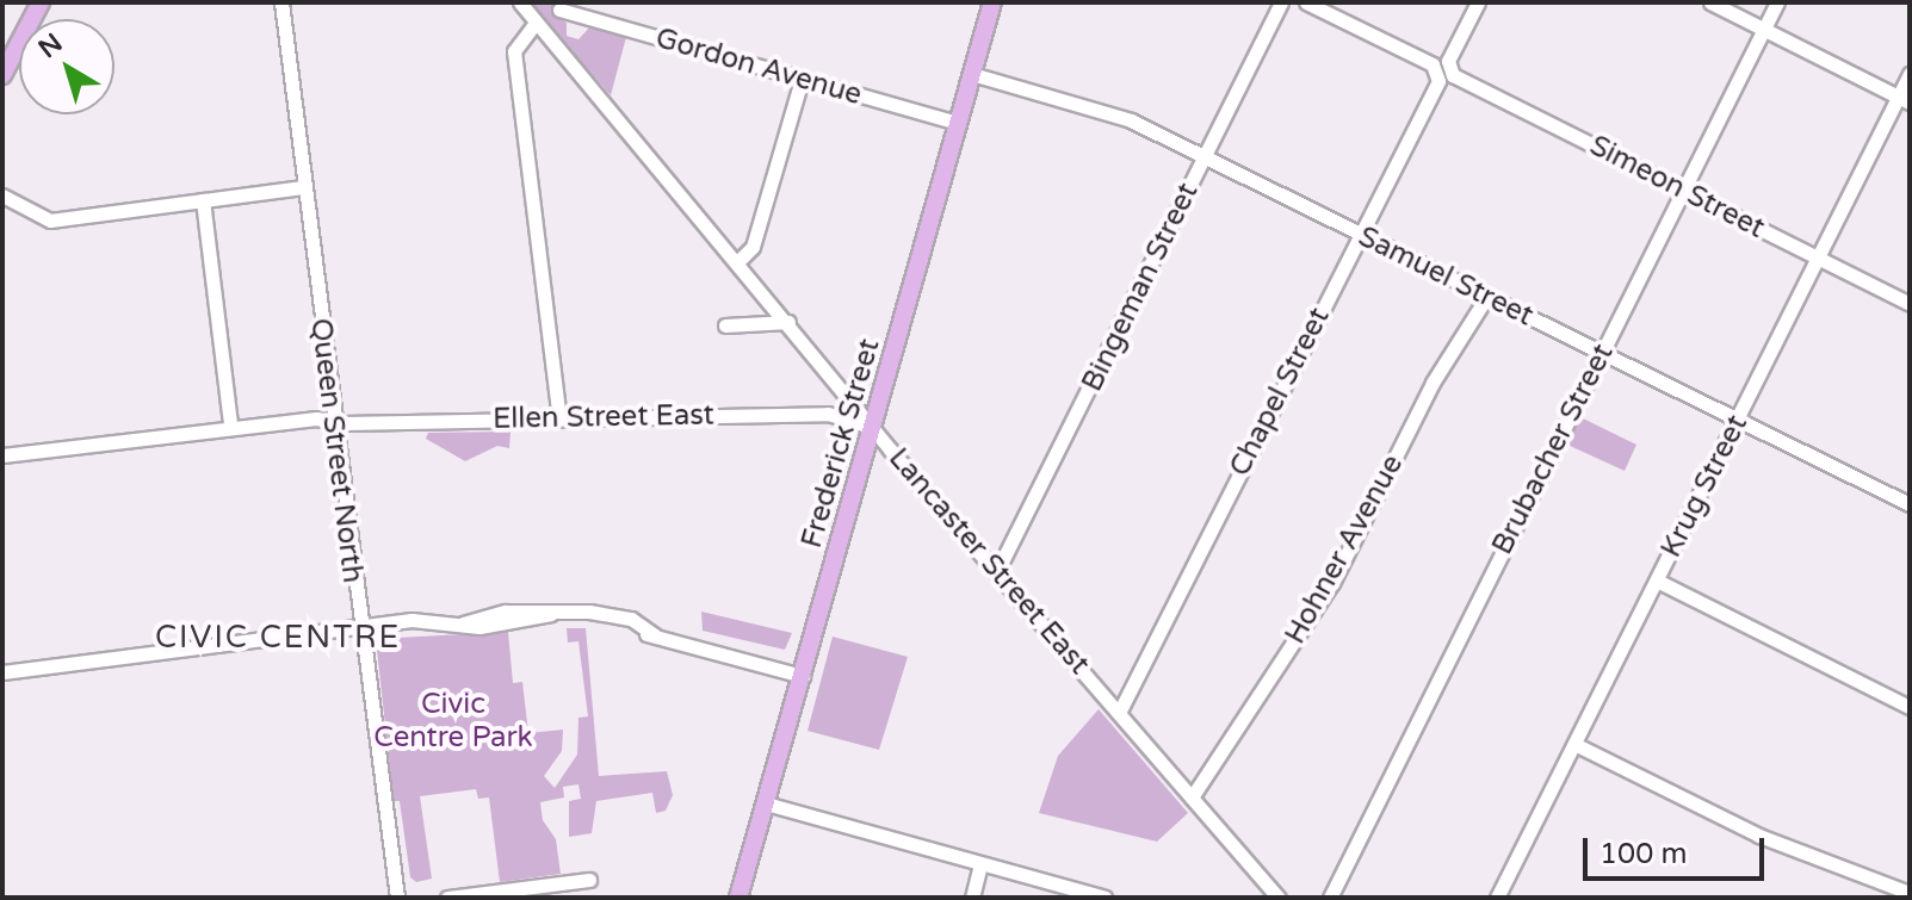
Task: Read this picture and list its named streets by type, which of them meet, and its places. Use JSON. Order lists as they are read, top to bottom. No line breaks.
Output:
{"streets":{"main road":["Frederick Street"],"street":["Gordon Avenue","Simeon Street","Samuel Street","Bingeman Street","Chapel Street","Ellen Street East","Brubacher Street","Queen Street North","Krug Street","Hohner Avenue","Lancaster Street East"]},"crossings":[["Gordon Avenue","Frederick Street"],["Simeon Street","Chapel Street"],["Simeon Street","Brubacher Street"],["Simeon Street","Krug Street"],["Samuel Street","Bingeman Street"],["Samuel Street","Chapel Street"],["Samuel Street","Frederick Street"],["Samuel Street","Brubacher Street"],["Samuel Street","Krug Street"],["Samuel Street","Hohner Avenue"],["Bingeman Street","Lancaster Street East"],["Chapel Street","Lancaster Street East"],["Ellen Street East","Frederick Street"],["Ellen Street East","Queen Street North"],["Ellen Street East","Lancaster Street East"],["Frederick Street","Lancaster Street East"],["Hohner Avenue","Lancaster Street East"]],"districts":["CIVIC CENTRE"],"parks":["Civic Centre Park"],"scale_bar":"100 m","north":"top left"}
